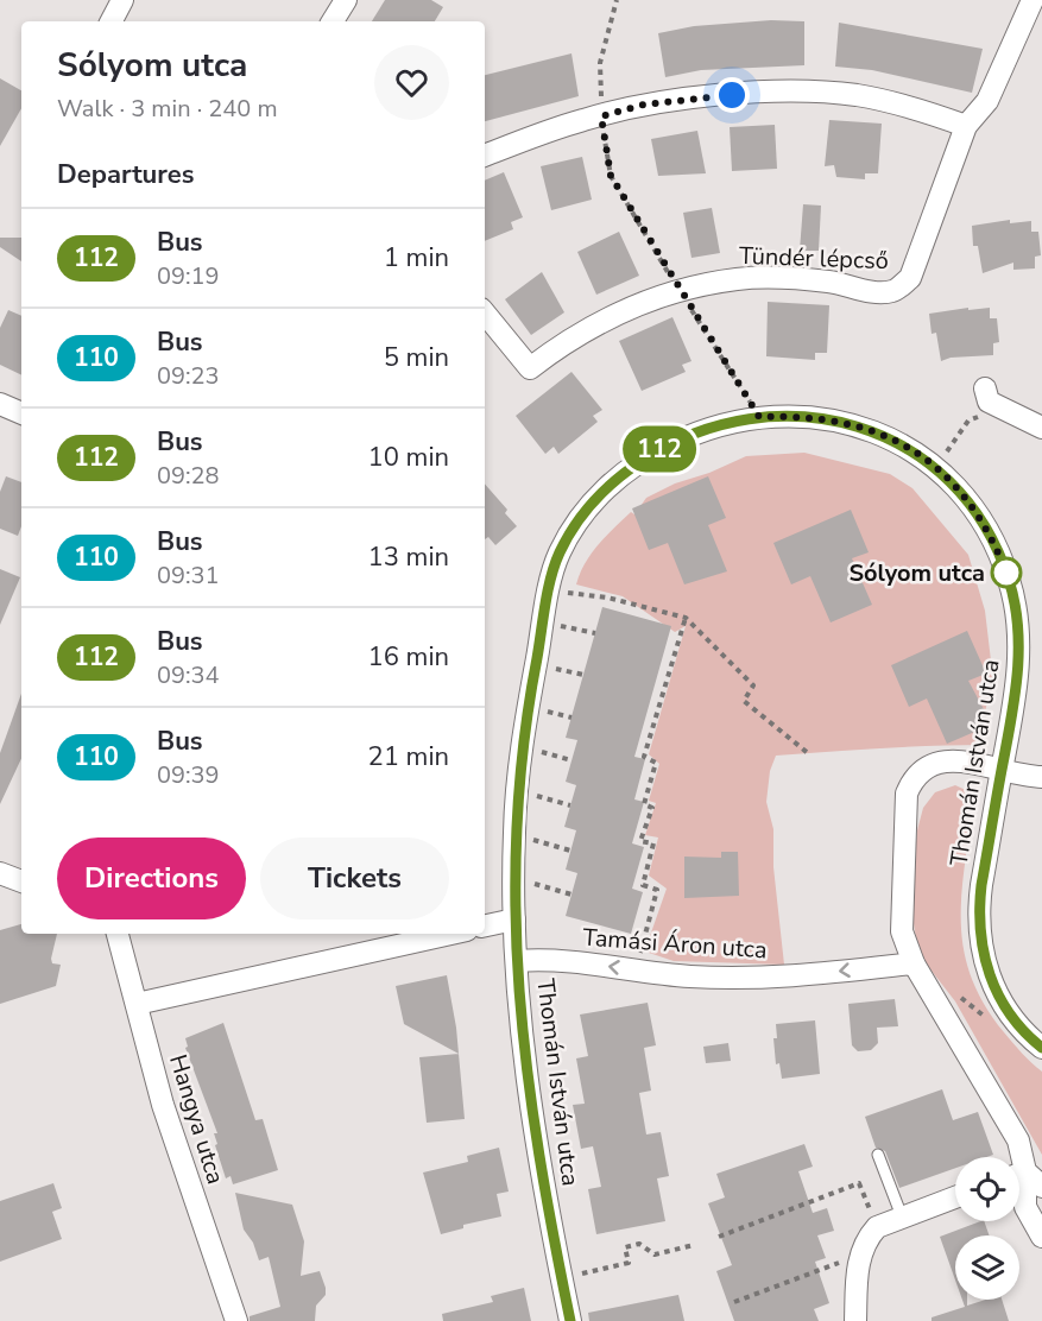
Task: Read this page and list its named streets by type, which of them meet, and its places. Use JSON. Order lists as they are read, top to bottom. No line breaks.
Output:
{"streets":{"street":["Tündér lépcső","Thomán István utca","Tamási Áron utca","Hangya utca"]},"crossings":[["Thomán István utca","Tamási Áron utca"]],"one_way":["Tamási Áron utca"],"places":["Sólyom utca"],"lines":["bus line 112"],"page":{"on_map":"112","heading":[["Sólyom utca","Walk · 3 min · 240 m"],"Departures"],"list":[{"mark":"112","name":"Bus","note":"09:19","value":"1 min"},{"mark":"110","name":"Bus","note":"09:23","value":"5 min"},{"mark":"112","name":"Bus","note":"09:28","value":"10 min"},{"mark":"110","name":"Bus","note":"09:31","value":"13 min"},{"mark":"112","name":"Bus","note":"09:34","value":"16 min"},{"mark":"110","name":"Bus","note":"09:39","value":"21 min"}],"buttons":["Directions","Tickets"]}}
